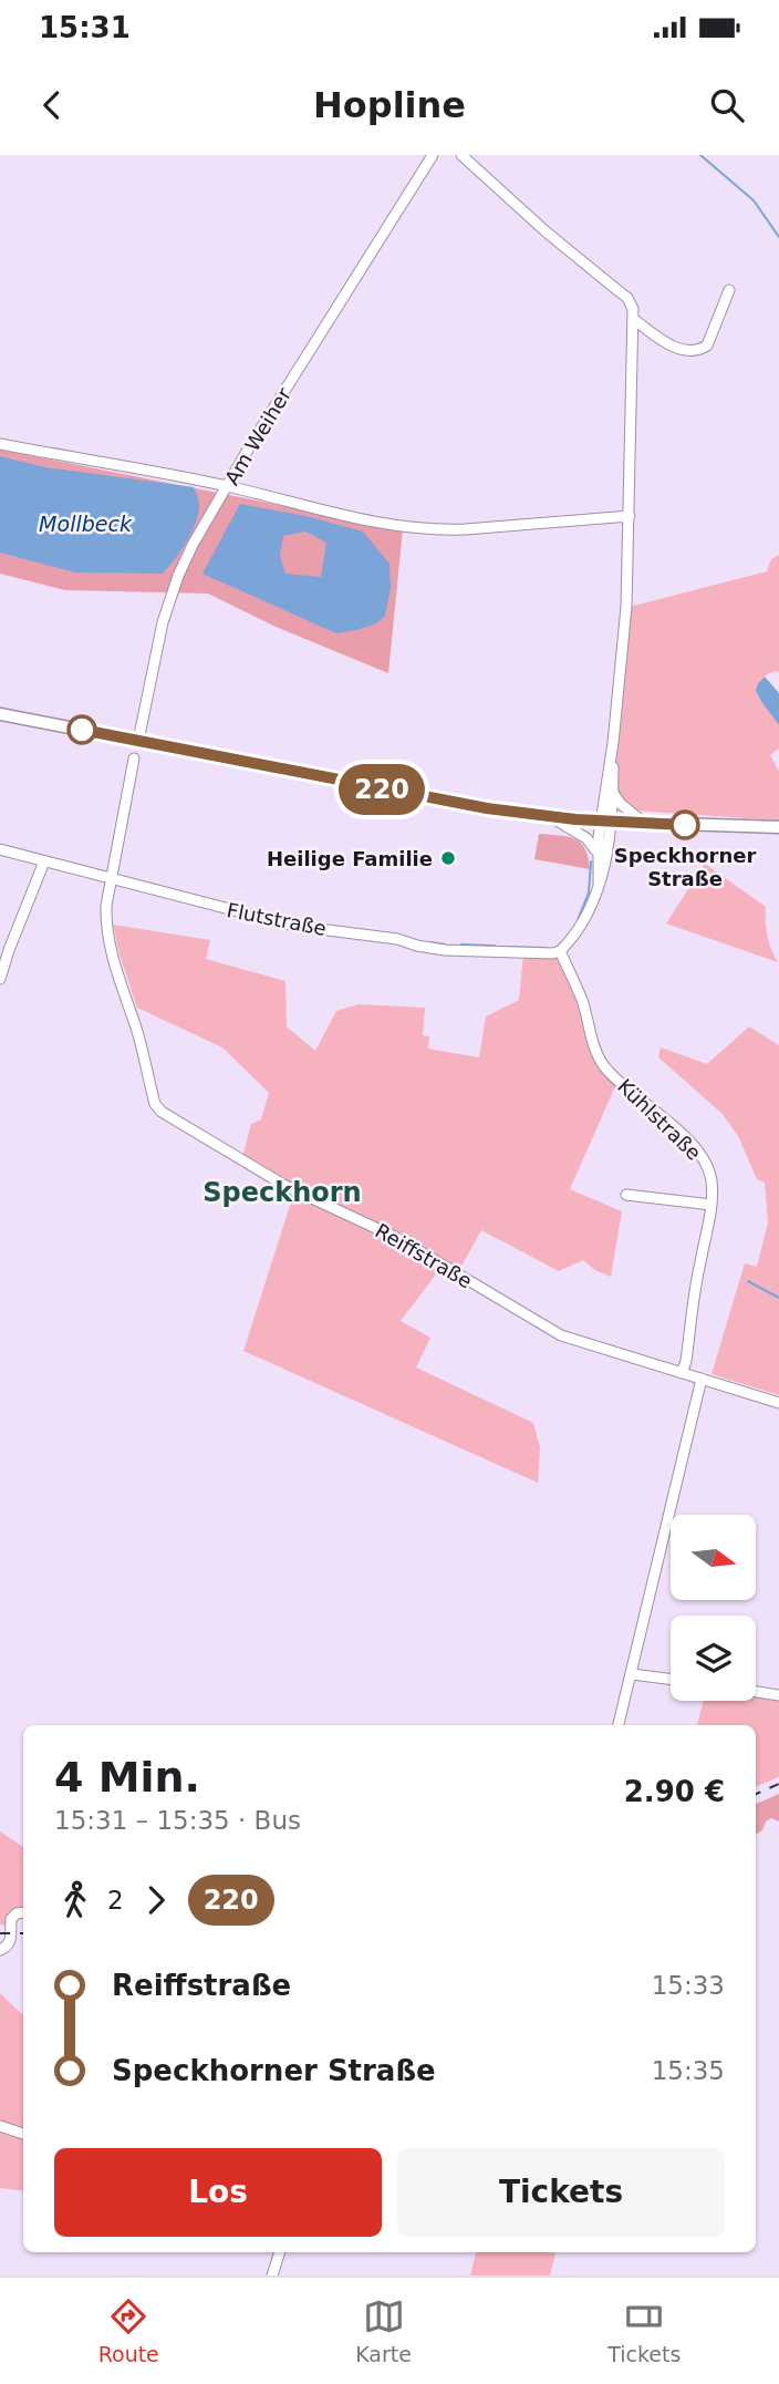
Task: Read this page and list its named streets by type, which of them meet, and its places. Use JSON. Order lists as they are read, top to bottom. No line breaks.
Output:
{"streets":{"street":["Am Weiher","Flutstraße","Kühlstraße","Reiffstraße"]},"crossings":[["Flutstraße","Kühlstraße"],["Flutstraße","Reiffstraße"],["Kühlstraße","Reiffstraße"]],"districts":["Speckhorn"],"water":["Mollbeck"],"places":["Speckhorner Straße","Heilige Familie"],"lines":["bus line 220"],"north":"right","page":{"status":"15:31","header":"Hopline","on_map":"220","heading":["4 Min.","15:31 – 15:35 · Bus","2.90 €"],"legs":["2","220"],"list":[{"name":"Reiffstraße","value":"15:33"},{"name":"Speckhorner Straße","value":"15:35"}],"buttons":["Los","Tickets"],"tabs":["Route","Karte","Tickets"]}}
